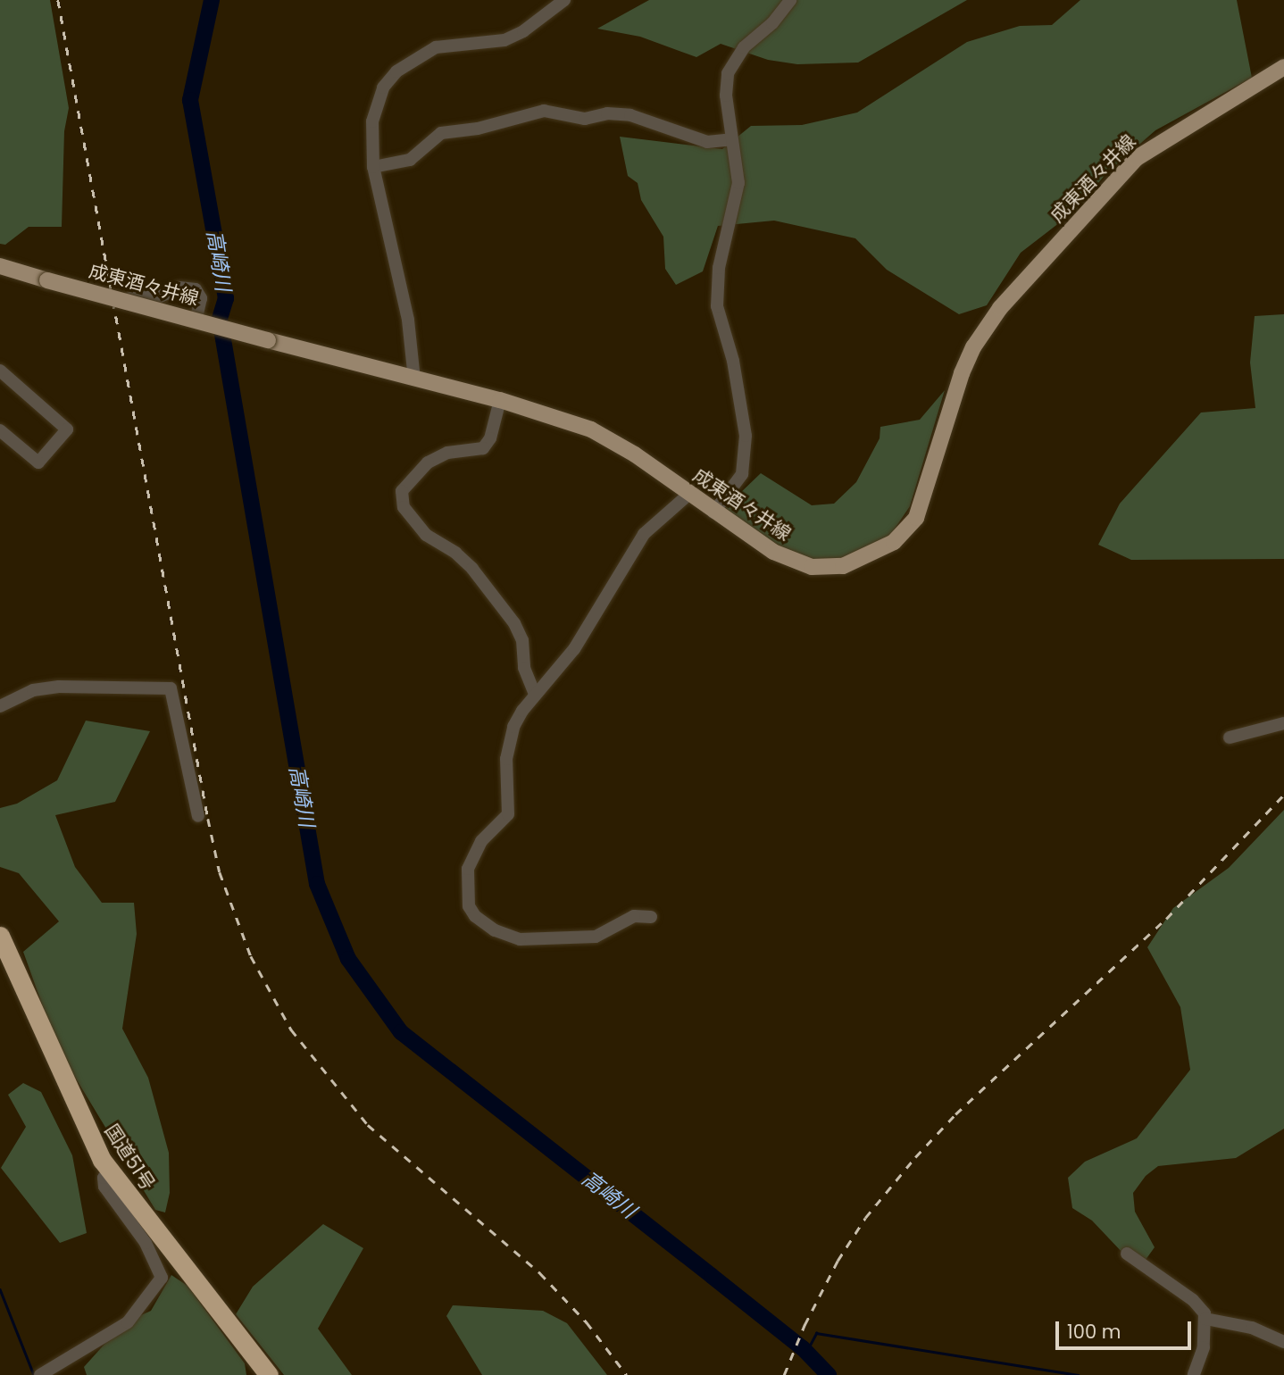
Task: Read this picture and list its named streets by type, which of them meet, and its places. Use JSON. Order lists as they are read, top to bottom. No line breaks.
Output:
{"streets":{"highway":["国道51号"],"main road":["成東酒々井線"]},"water":["高崎川"],"scale_bar":"100 m"}
